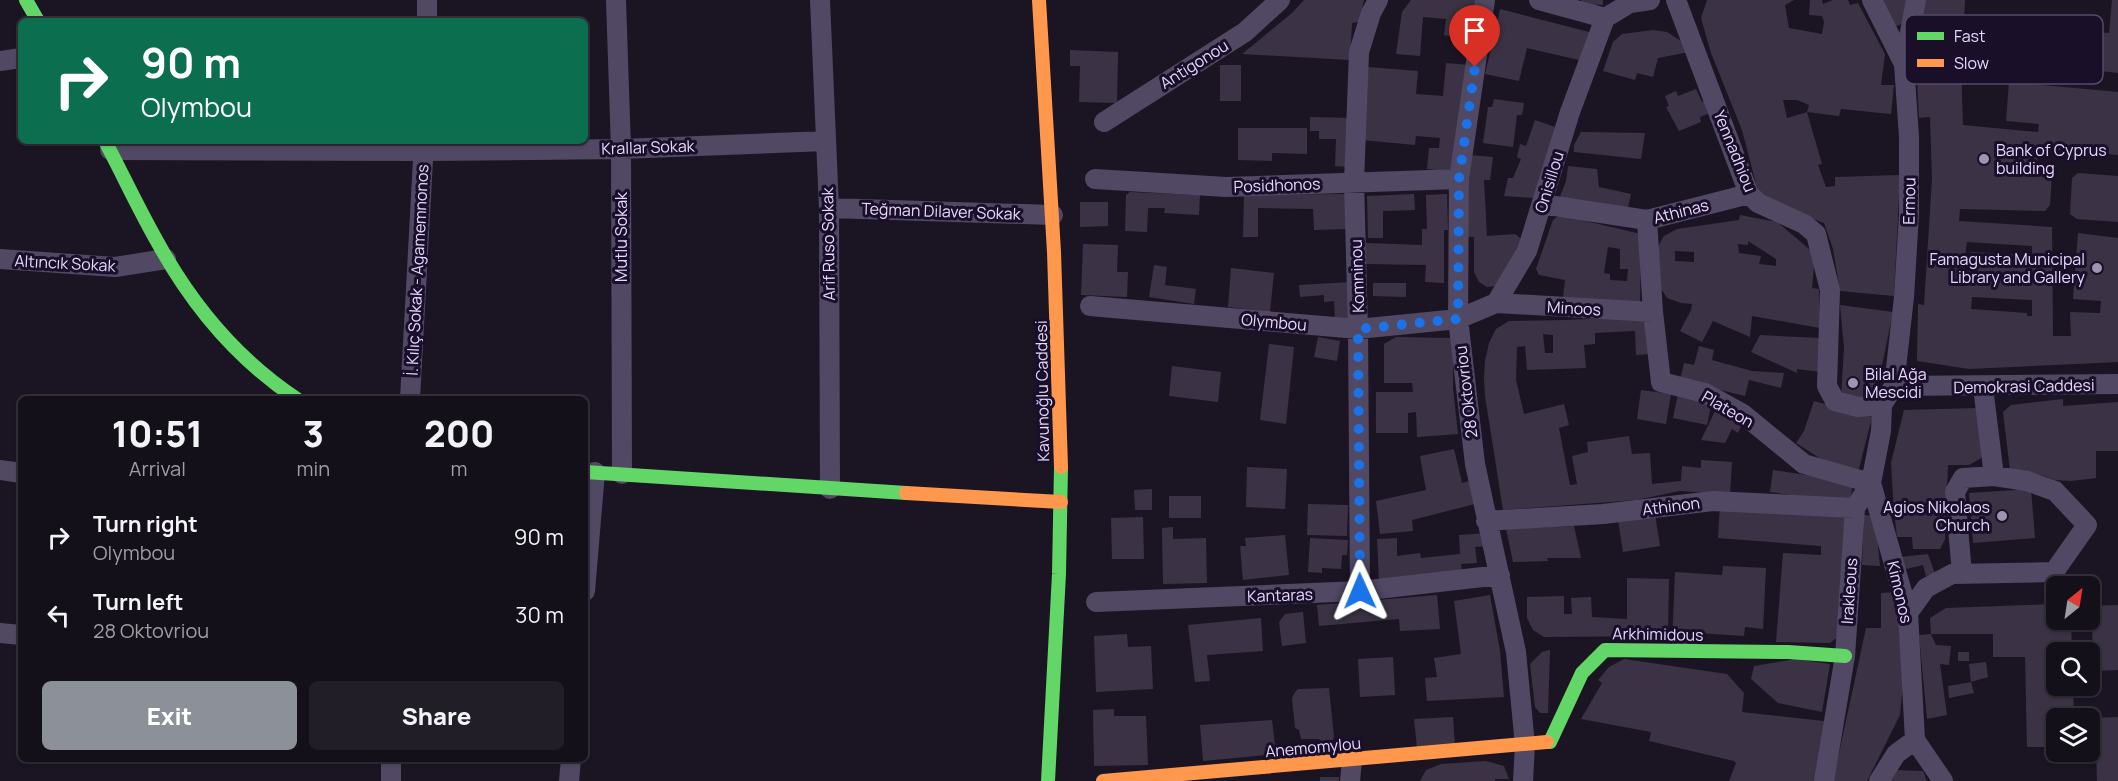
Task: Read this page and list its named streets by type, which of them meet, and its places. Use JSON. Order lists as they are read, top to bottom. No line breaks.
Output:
{"streets":{"street":["Antigonou","Krallar Sokak","Yennadhiou","Onisillou","Posidhonos","Ermou","Teğman Dilaver Sokak","Athinas","Mutlu Sokak","Arif Ruso Sokak","Altıncık Sokak","İ. Kılıç Sokak - Agamemnonos","Komninou","Minoos","Olymbou","Demokrasi Caddesi","Kavunoğlu Caddesi","28 Oktovriou","Plateon","Athinon","Irakleous","Kimonos","Kantaras","Arkhimidous","Anemomylou"]},"crossings":[["Krallar Sokak","Mutlu Sokak"],["Krallar Sokak","Arif Ruso Sokak"],["Krallar Sokak","İ. Kılıç Sokak - Agamemnonos"],["Yennadhiou","Ermou"],["Yennadhiou","Athinas"],["Yennadhiou","Irakleous"],["Onisillou","Athinas"],["Onisillou","Minoos"],["Posidhonos","Komninou"],["Posidhonos","28 Oktovriou"],["Ermou","Demokrasi Caddesi"],["Ermou","Irakleous"],["Teğman Dilaver Sokak","Arif Ruso Sokak"],["Teğman Dilaver Sokak","Kavunoğlu Caddesi"],["Athinas","Plateon"],["Komninou","Olymbou"],["Komninou","Kantaras"],["Minoos","Plateon"],["Olymbou","28 Oktovriou"],["28 Oktovriou","Athinon"],["28 Oktovriou","Kantaras"],["28 Oktovriou","Arkhimidous"],["28 Oktovriou","Anemomylou"],["Plateon","Irakleous"],["Plateon","Kimonos"],["Athinon","Irakleous"],["Irakleous","Kimonos"],["Irakleous","Arkhimidous"],["Arkhimidous","Anemomylou"]],"places":["Bank of Cyprus building","Famagusta Municipal Library and Gallery","Bilal Ağa Mescidi","Agios Nikolaos Church"],"legend":["Fast","Slow"],"north":"top right","page":{"turn":["90 m","Olymbou"],"eta":["10:51","Arrival","3","min","200","m"],"list":[{"name":"Turn right","note":"Olymbou","value":"90 m"},{"name":"Turn left","note":"28 Oktovriou","value":"30 m"}],"buttons":["Exit","Share"]}}
